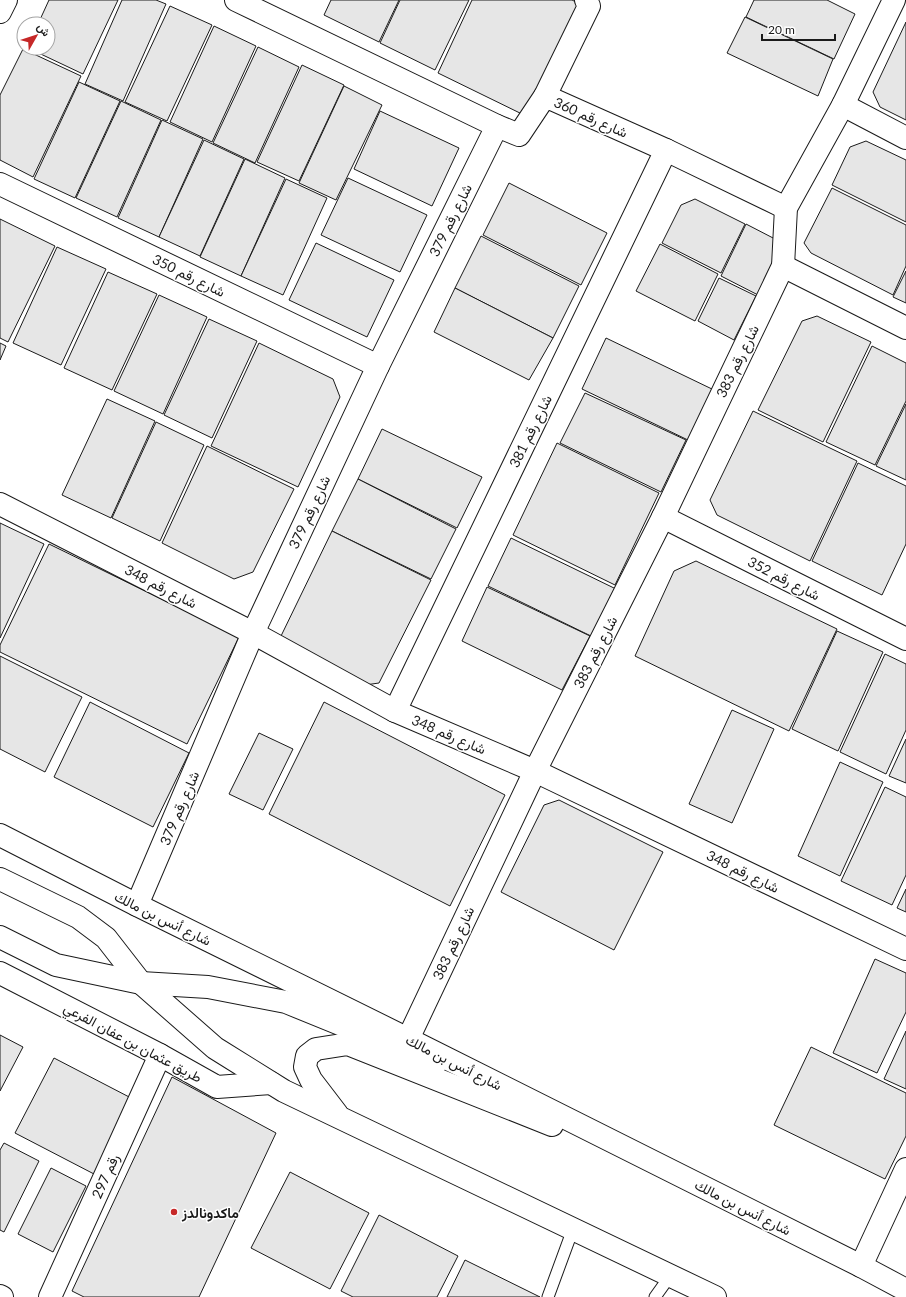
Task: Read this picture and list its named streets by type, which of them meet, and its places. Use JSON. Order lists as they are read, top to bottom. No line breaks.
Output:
{"streets":{"street":["شارع رقم 360","شارع رقم 379","شارع رقم 350","شارع رقم 383","شارع رقم 381","شارع رقم 352","شارع رقم 348","شارع أنس بن مالك","طريق عثمان بن عفان الفرعي","رقم 297"]},"crossings":[["شارع رقم 360","شارع رقم 379"],["شارع رقم 360","شارع رقم 381"],["شارع رقم 379","شارع رقم 350"],["شارع رقم 379","شارع رقم 348"],["شارع رقم 379","شارع أنس بن مالك"],["شارع رقم 383","شارع رقم 352"],["شارع رقم 383","شارع رقم 348"],["شارع رقم 383","شارع أنس بن مالك"],["شارع رقم 381","شارع رقم 348"],["طريق عثمان بن عفان الفرعي","رقم 297"]],"places":["ماكدونالدز"],"scale_bar":"20 m","north":"top right"}
